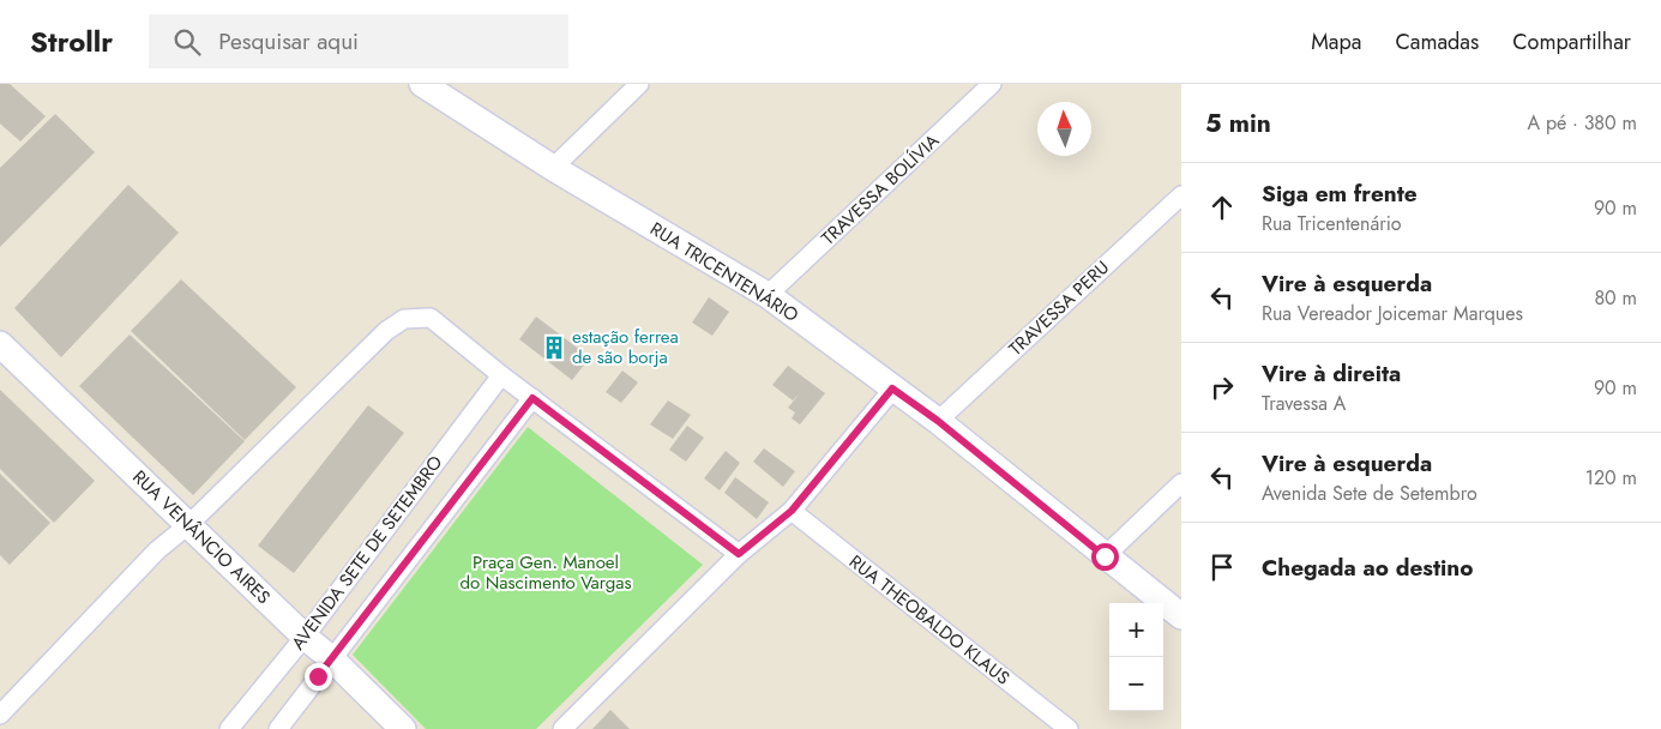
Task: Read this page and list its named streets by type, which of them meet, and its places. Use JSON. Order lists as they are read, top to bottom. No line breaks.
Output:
{"streets":{"street":["TRAVESSA BOLÍVIA","RUA TRICENTENÁRIO","TRAVESSA PERU","RUA VENÂNCIO AIRES","AVENIDA SETE DE SETEMBRO","RUA THEOBALDO KLAUS"]},"crossings":[["TRAVESSA BOLÍVIA","RUA TRICENTENÁRIO"],["RUA TRICENTENÁRIO","TRAVESSA PERU"],["RUA VENÂNCIO AIRES","AVENIDA SETE DE SETEMBRO"]],"parks":["Praça Gen. Manoel do Nascimento Vargas"],"places":{"building":["estação ferrea de são borja"]},"north":"top","page":{"header":"Strollr","search":"Pesquisar aqui","nav":["Mapa","Camadas","Compartilhar"],"heading":["5 min","A pé · 380 m"],"list":[["Siga em frente","Rua Tricentenário","90 m"],["Vire à esquerda","Rua Vereador Joicemar Marques","80 m"],["Vire à direita","Travessa A","90 m"],["Vire à esquerda","Avenida Sete de Setembro","120 m"],"Chegada ao destino"],"map_buttons":["+","−"]}}
